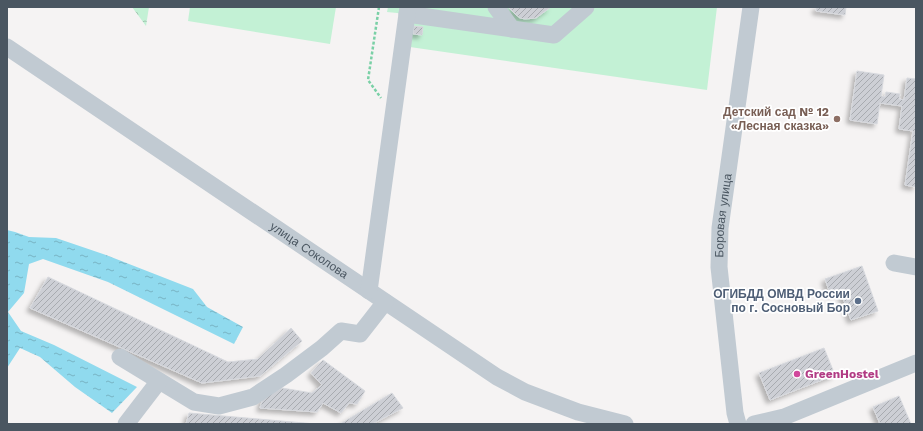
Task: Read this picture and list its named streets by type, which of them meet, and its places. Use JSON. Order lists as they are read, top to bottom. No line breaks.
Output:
{"streets":{"street":["Боровая улица","улица Соколова"]},"places":["Детский сад № 12 «Лесная сказка»","ОГИБДД ОМВД России по г. Сосновый Бор","GreenHostel"]}
